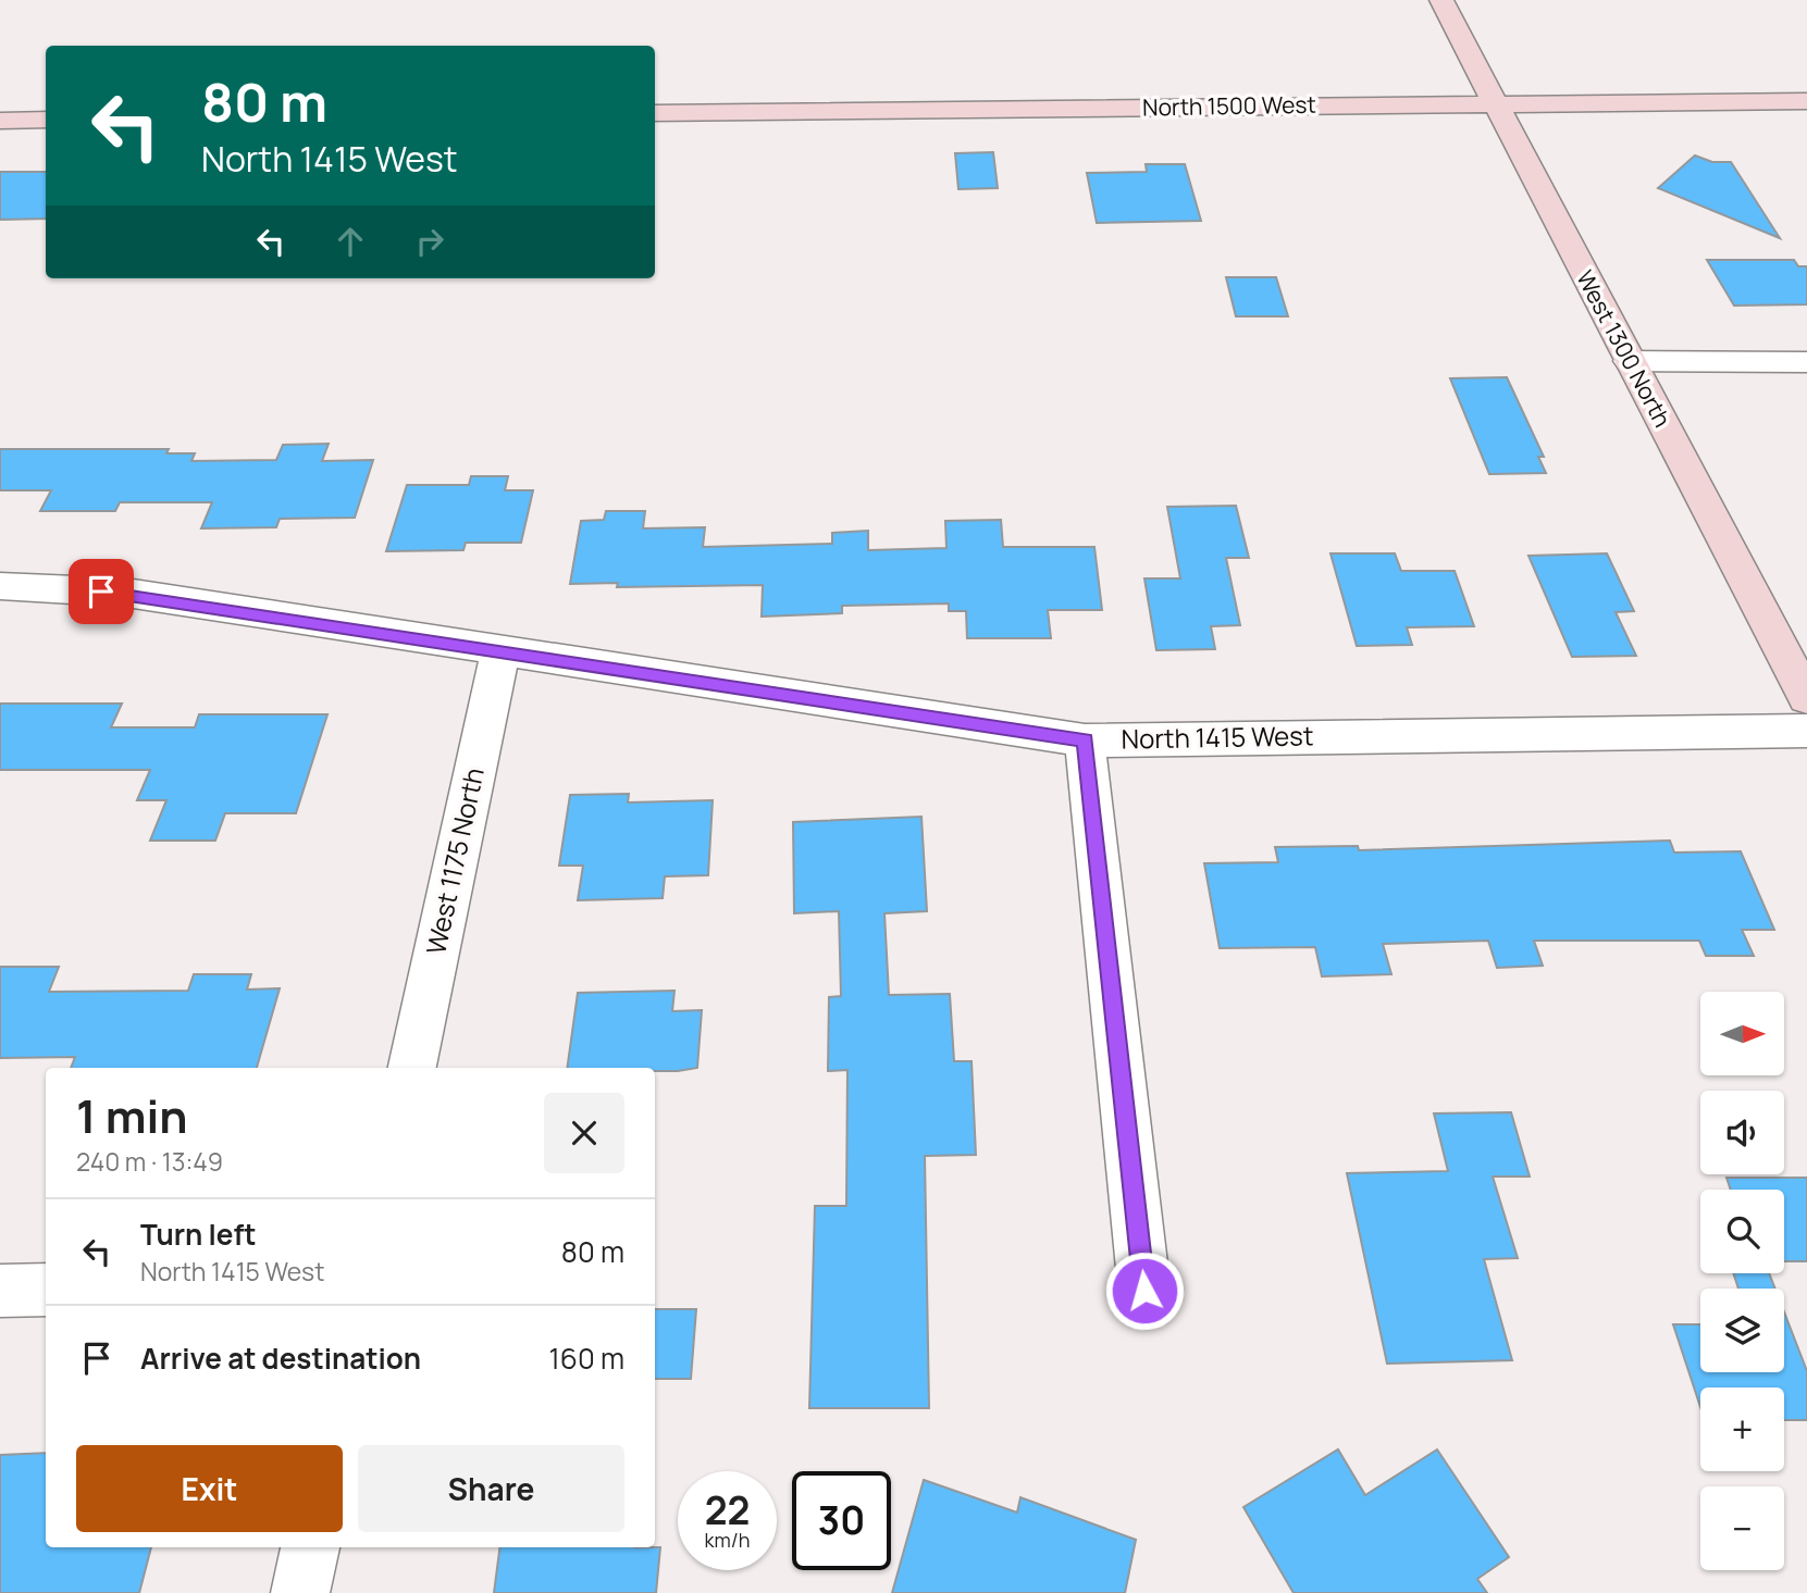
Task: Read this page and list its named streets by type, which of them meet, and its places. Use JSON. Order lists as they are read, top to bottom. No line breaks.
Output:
{"streets":{"street":["North 1500 West","West 1300 North","North 1415 West","West 1175 North"]},"crossings":[["North 1500 West","West 1300 North"],["North 1415 West","West 1175 North"]],"north":"right","page":{"turn":["80 m","North 1415 West"],"map_buttons":["+","−"],"heading":["1 min","240 m · 13:49"],"list":[{"name":"Turn left","note":"North 1415 West","value":"80 m"},{"name":"Arrive at destination","value":"160 m"}],"buttons":["Exit","Share"],"speed":"22 km/h","limit":"30"}}
